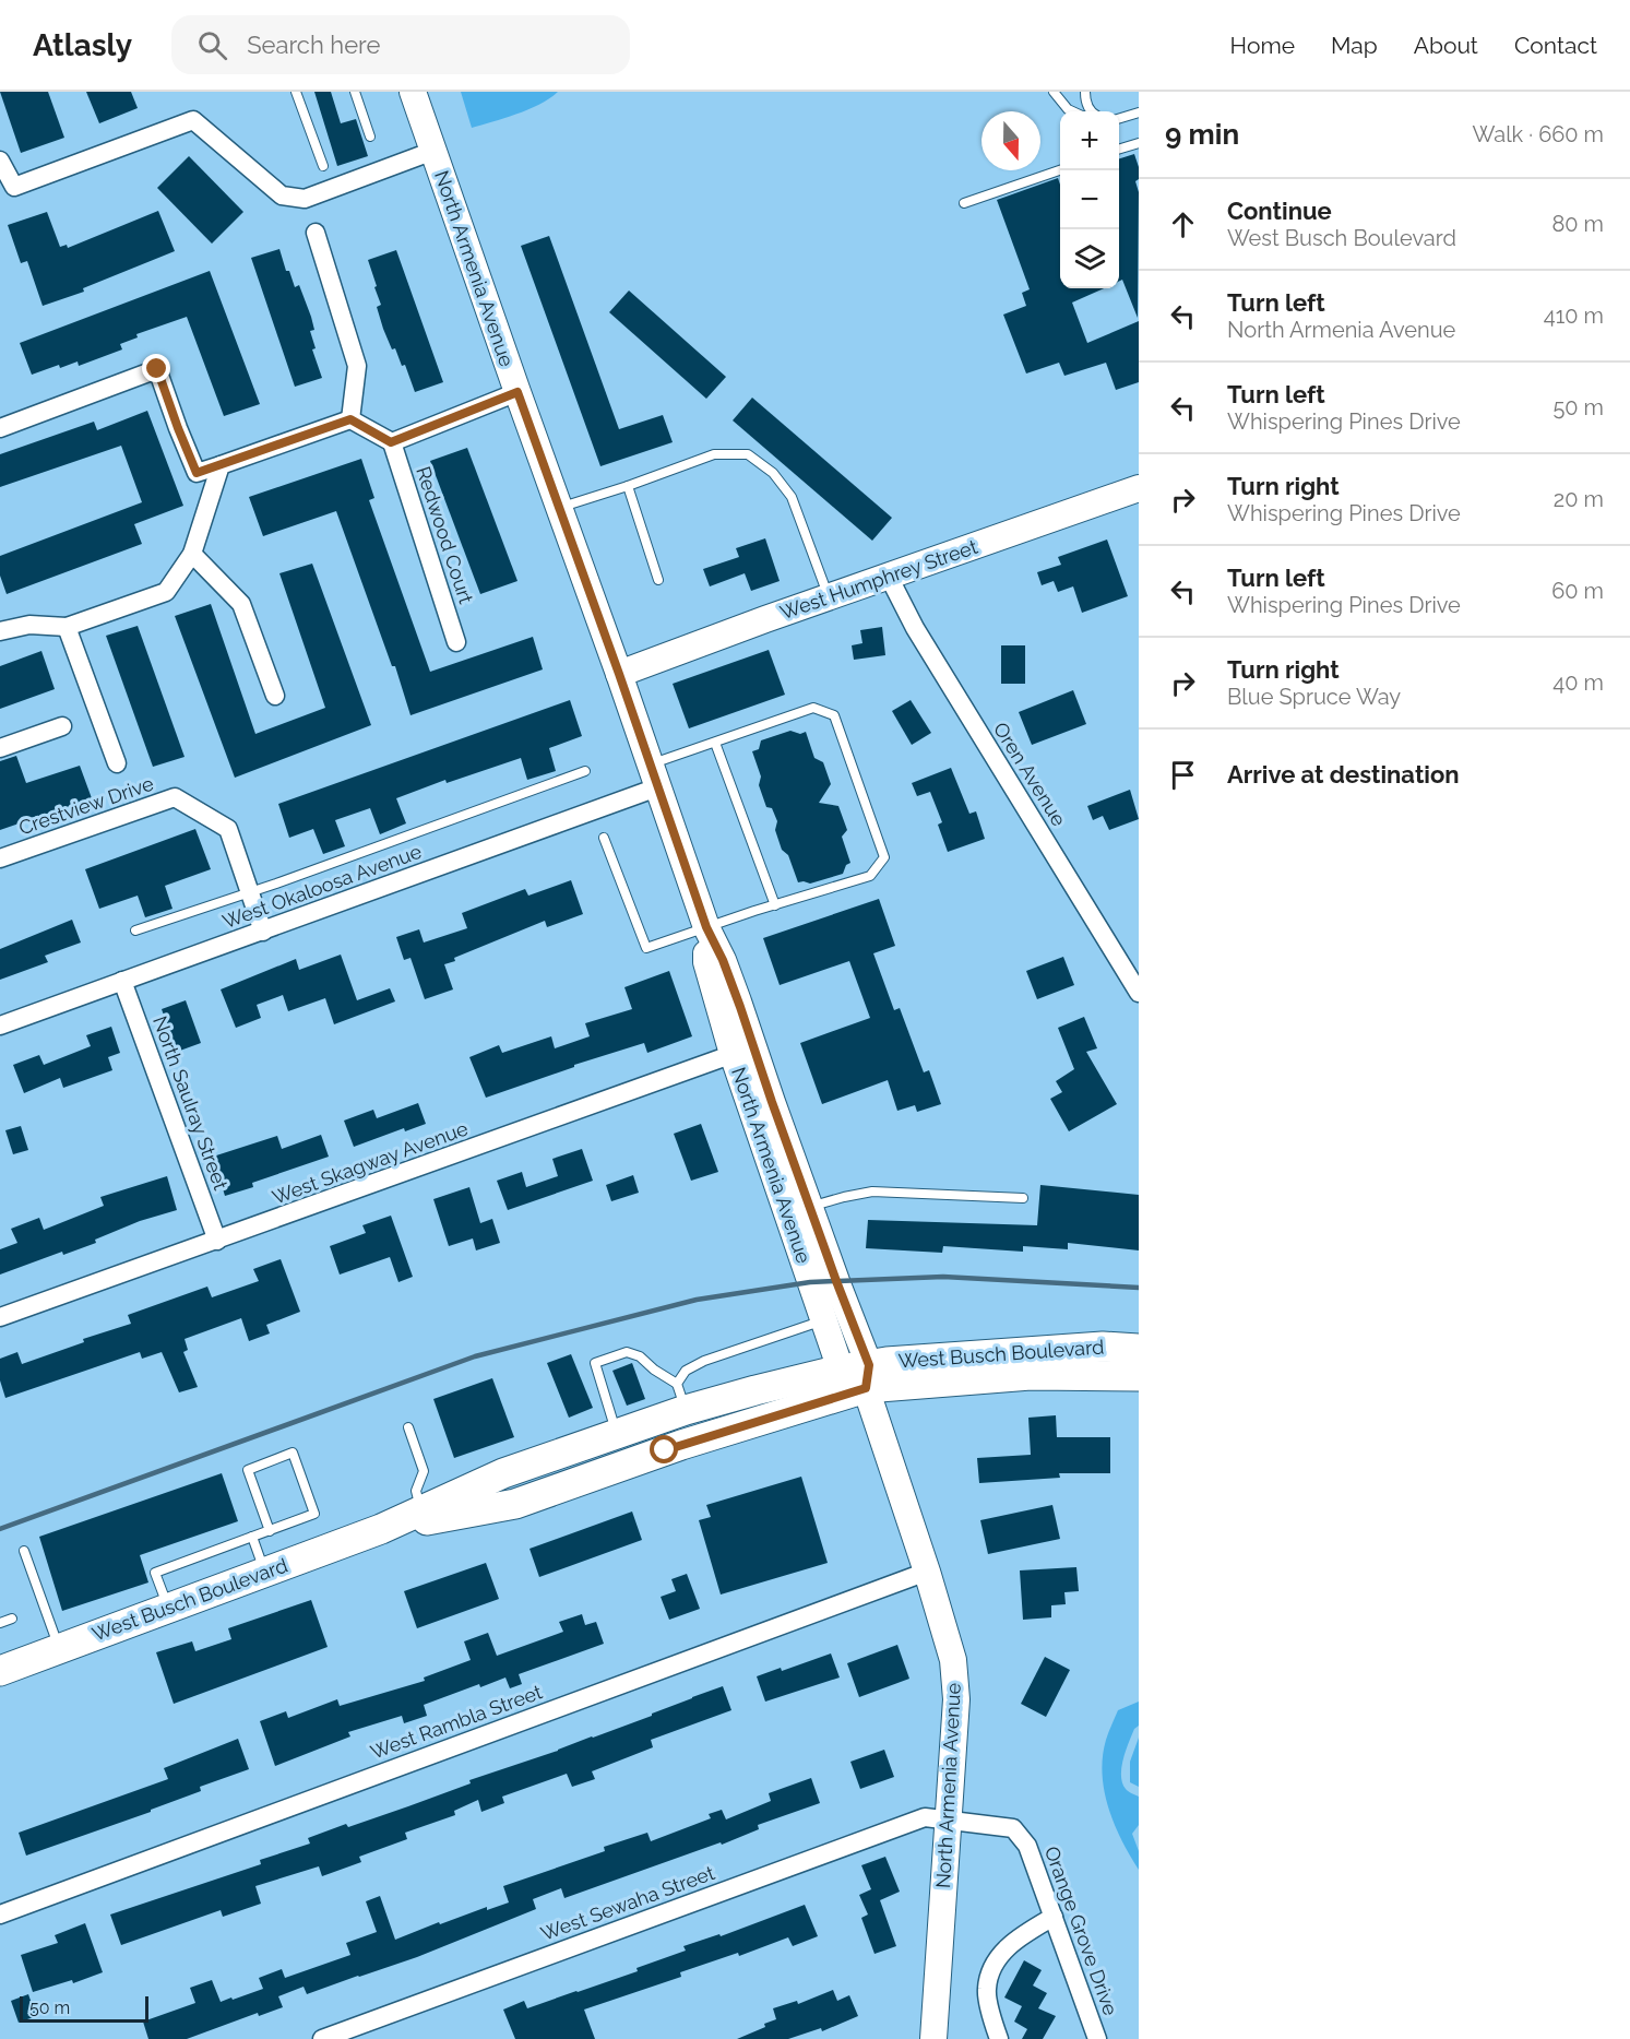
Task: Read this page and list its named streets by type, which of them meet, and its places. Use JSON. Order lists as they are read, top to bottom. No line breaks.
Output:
{"streets":{"main road":["North Armenia Avenue","West Humphrey Street","West Busch Boulevard"],"street":["Redwood Court","Oren Avenue","Crestview Drive","West Okaloosa Avenue","North Saulray Street","West Skagway Avenue","West Rambla Street","West Sewaha Street","Orange Grove Drive"]},"crossings":[["North Armenia Avenue","West Humphrey Street"],["North Armenia Avenue","West Okaloosa Avenue"],["North Armenia Avenue","West Skagway Avenue"],["North Armenia Avenue","West Busch Boulevard"],["North Armenia Avenue","West Rambla Street"],["North Armenia Avenue","West Sewaha Street"],["North Armenia Avenue","Orange Grove Drive"],["West Humphrey Street","Oren Avenue"],["Crestview Drive","West Okaloosa Avenue"],["West Okaloosa Avenue","North Saulray Street"],["North Saulray Street","West Skagway Avenue"],["West Sewaha Street","Orange Grove Drive"]],"scale_bar":"50 m","north":"bottom","page":{"header":"Atlasly","search":"Search here","nav":["Home","Map","About","Contact"],"heading":["9 min","Walk · 660 m"],"map_buttons":["+","−"],"list":[["Continue","West Busch Boulevard","80 m"],["Turn left","North Armenia Avenue","410 m"],["Turn left","Whispering Pines Drive","50 m"],["Turn right","Whispering Pines Drive","20 m"],["Turn left","Whispering Pines Drive","60 m"],["Turn right","Blue Spruce Way","40 m"],"Arrive at destination"],"scale":"50 m"}}
